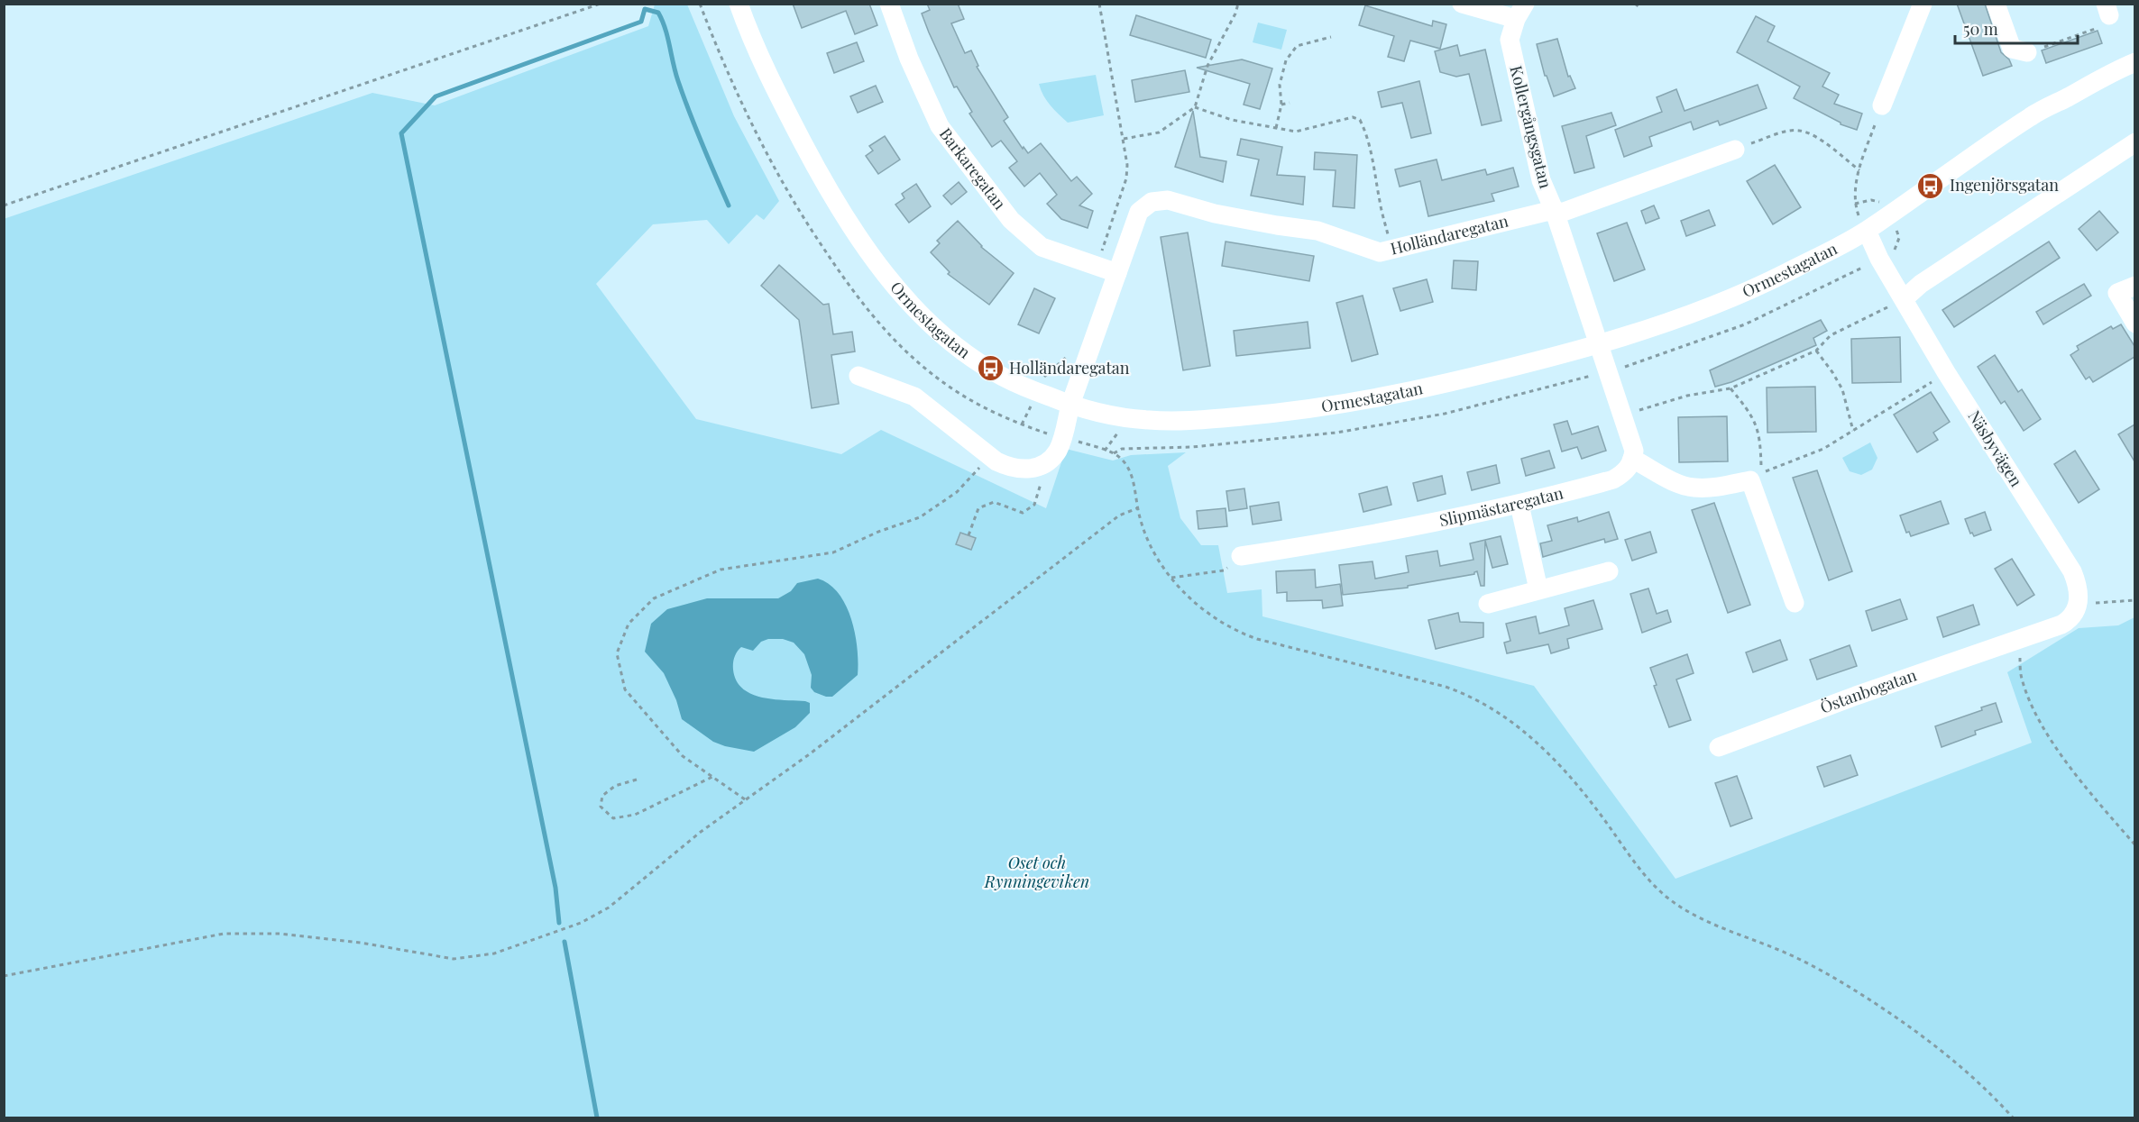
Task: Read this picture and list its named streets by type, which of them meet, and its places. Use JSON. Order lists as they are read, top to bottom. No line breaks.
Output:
{"streets":{"street":["Kollergångsgatan","Barkaregatan","Holländaregatan","Ormestagatan","Näsbyvägen","Slipmästaregatan","Östanbogatan"]},"crossings":[["Kollergångsgatan","Holländaregatan"],["Kollergångsgatan","Ormestagatan"],["Barkaregatan","Holländaregatan"],["Holländaregatan","Ormestagatan"],["Ormestagatan","Näsbyvägen"]],"parks":["Oset och Rynningeviken"],"places":{"bus stop":["Ingenjörsgatan","Holländaregatan"]},"scale_bar":"50 m"}
